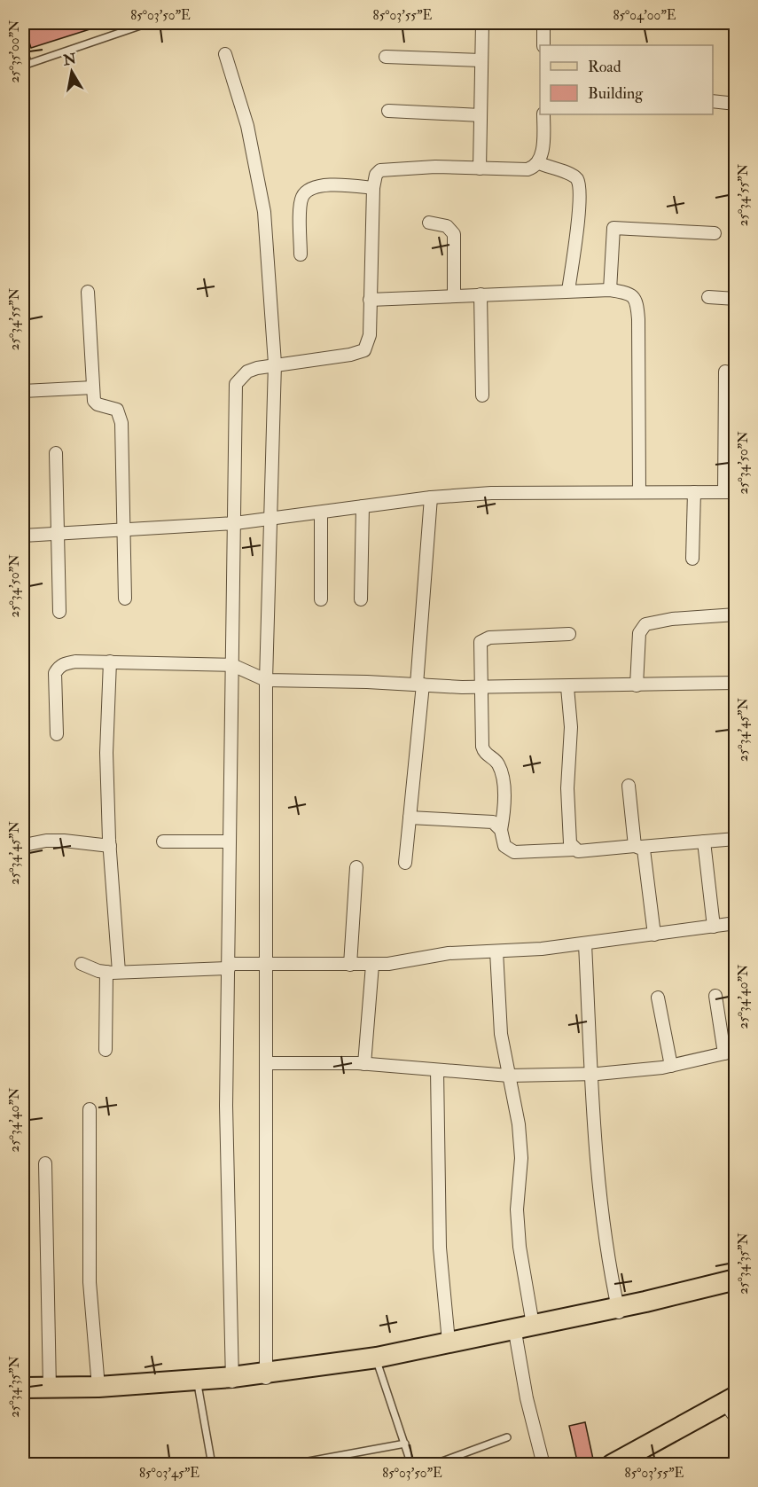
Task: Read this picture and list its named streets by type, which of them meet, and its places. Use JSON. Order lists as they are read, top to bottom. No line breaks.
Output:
{"legend":["Road","Building"],"north":"top","coordinates":["85°03'50\"E","85°03'55\"E","85°04'00\"E","25°35'00\"N","25°34'55\"N","25°34'50\"N","25°34'45\"N","25°34'40\"N","25°34'35\"N","85°03'45\"E"]}
